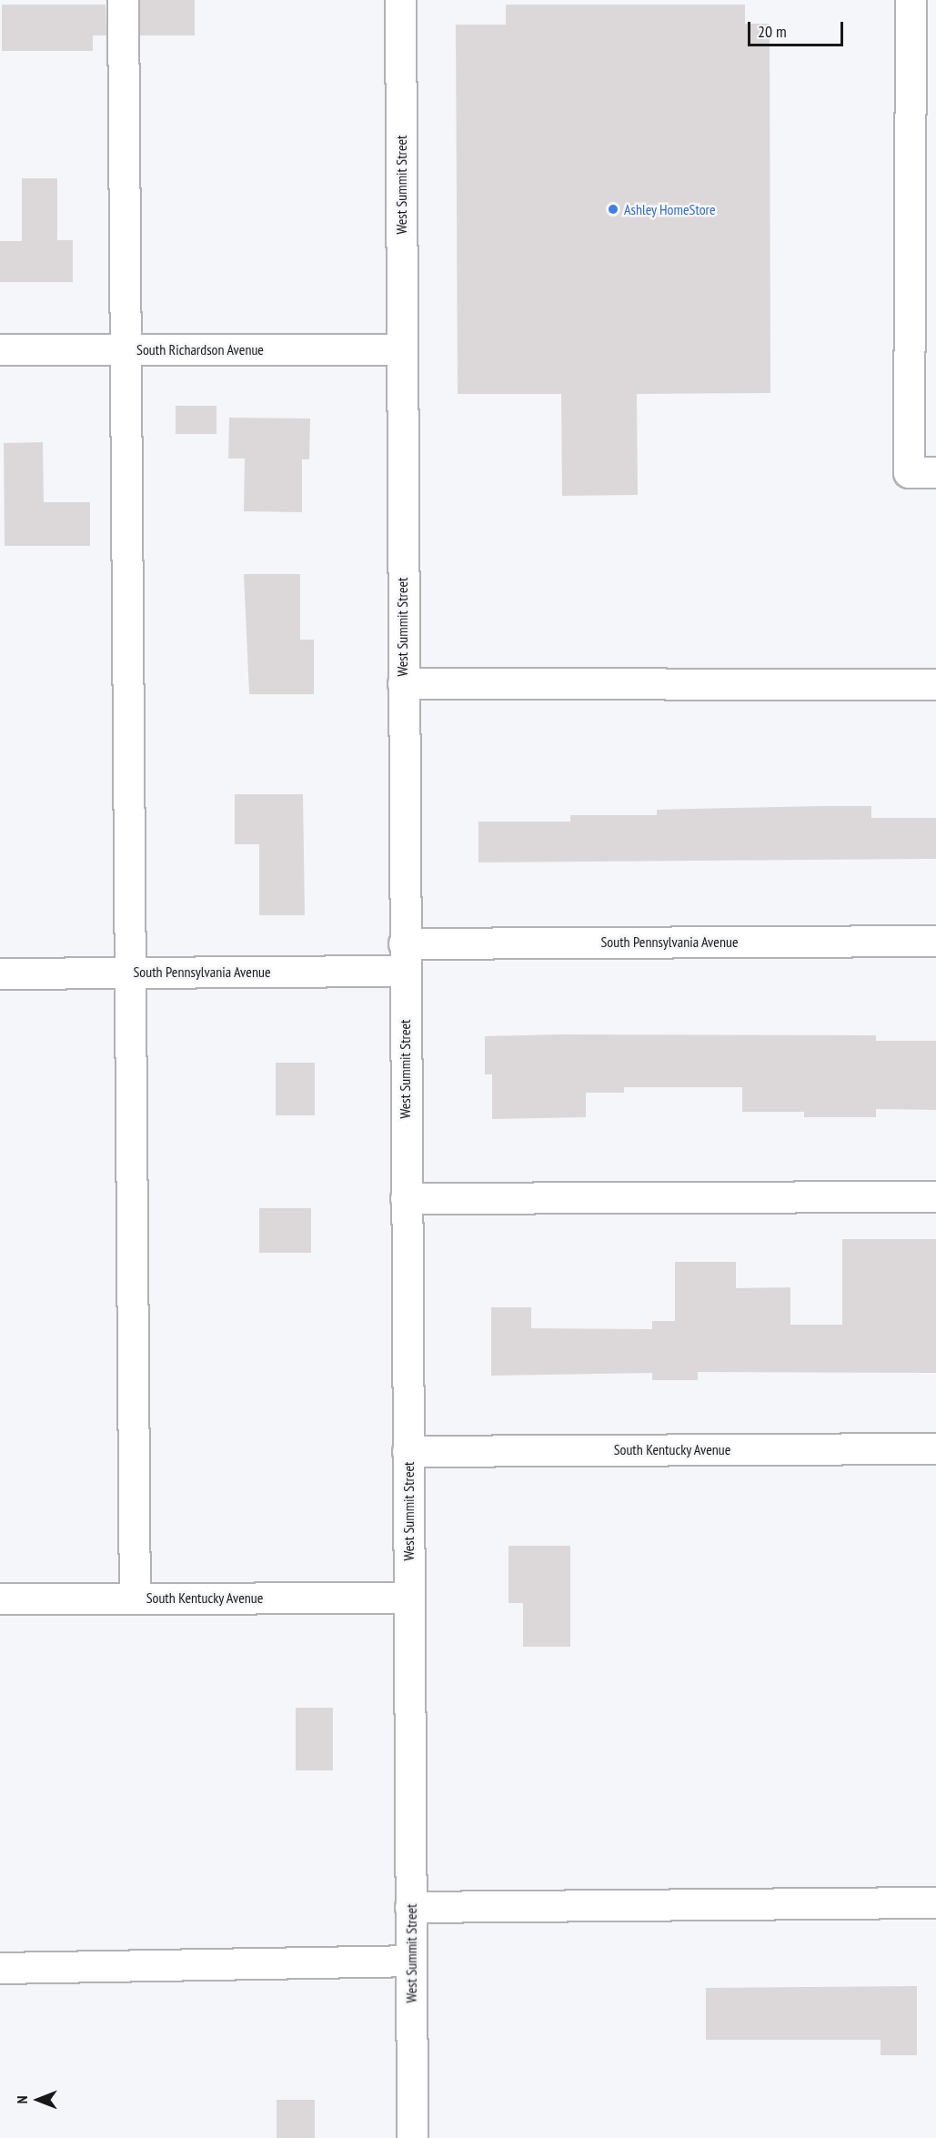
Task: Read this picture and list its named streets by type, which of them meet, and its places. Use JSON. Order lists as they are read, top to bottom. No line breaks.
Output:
{"streets":{"street":["West Summit Street","South Richardson Avenue","South Pennsylvania Avenue","South Kentucky Avenue"]},"crossings":[["West Summit Street","South Richardson Avenue"],["West Summit Street","South Pennsylvania Avenue"],["West Summit Street","South Kentucky Avenue"]],"places":["Ashley HomeStore"],"scale_bar":"20 m","north":"left"}
